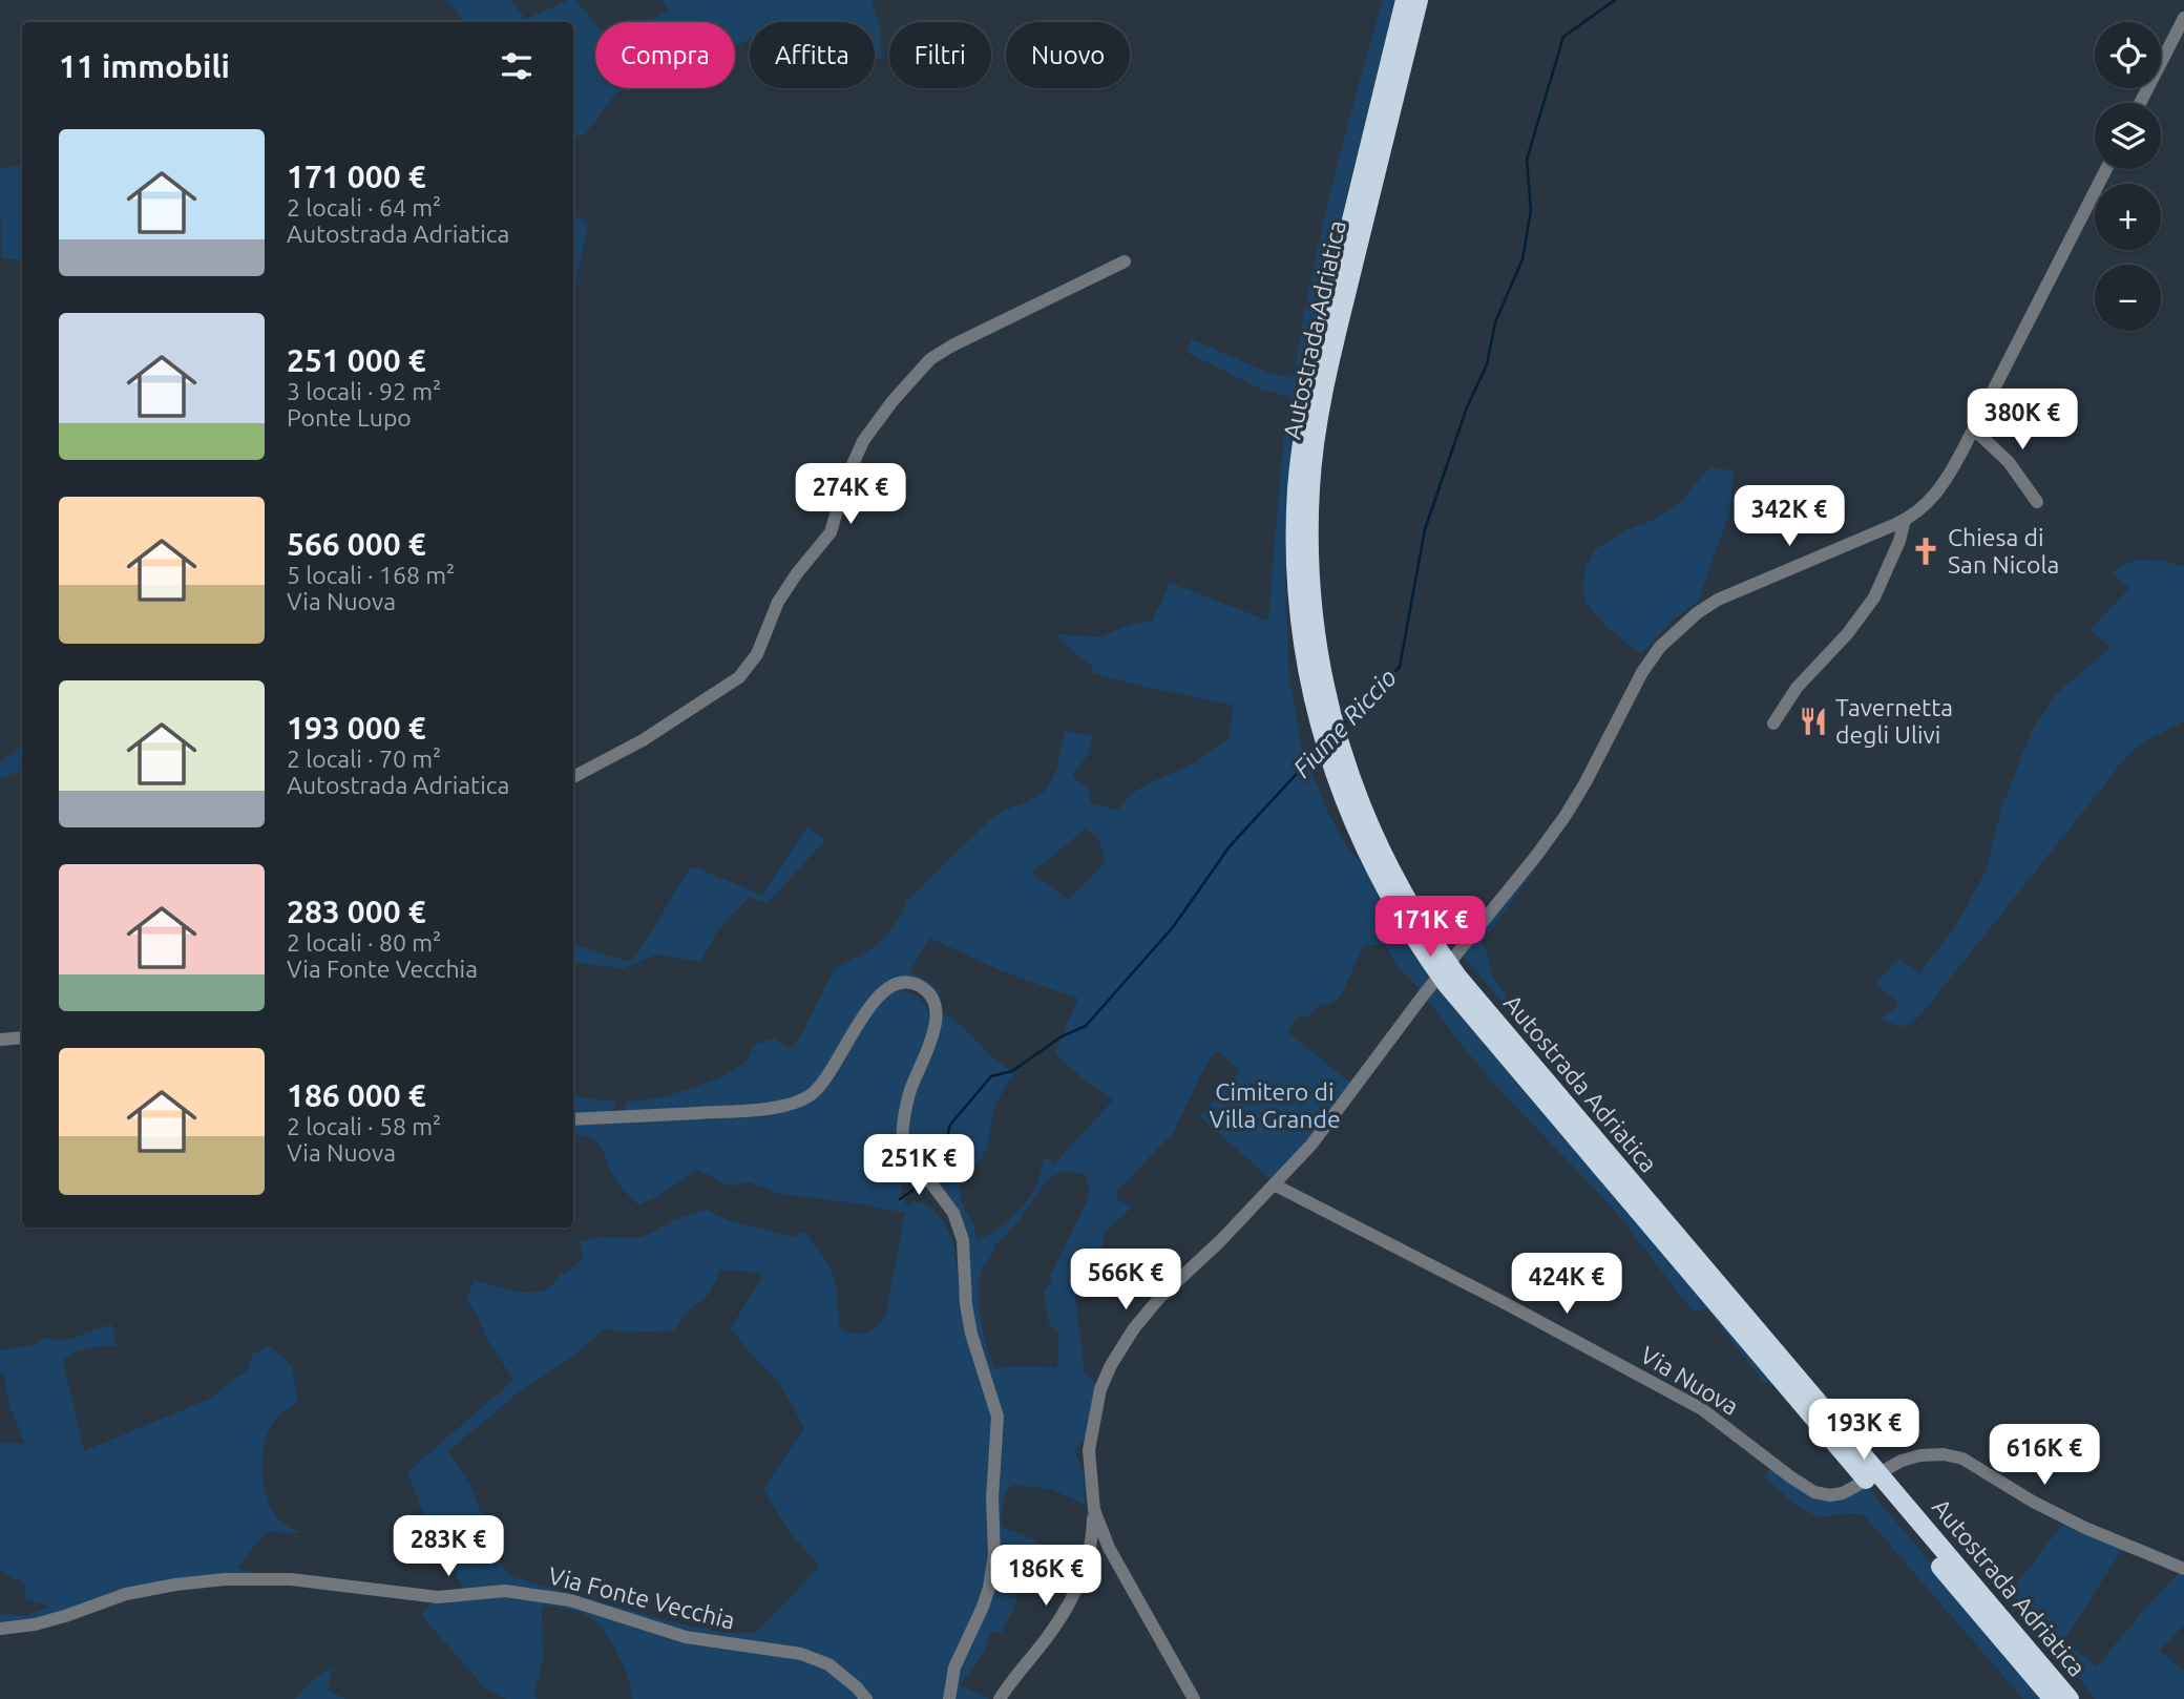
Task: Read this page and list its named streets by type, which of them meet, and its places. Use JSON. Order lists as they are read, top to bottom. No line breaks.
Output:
{"streets":{"highway":["Autostrada Adriatica"],"street":["Via Nuova","Via Fonte Vecchia"]},"water":["Fiume Riccio"],"parks":["Cimitero di Villa Grande"],"places":{"church":["Chiesa di San Nicola"],"restaurant":["Tavernetta degli Ulivi"]},"page":{"map_buttons":["+","−"],"chip":["Compra","Affitta","Filtri","Nuovo"],"heading":"11 immobili","list":[{"name":"171 000 €","note":"2 locali · 64 m² · Autostrada Adriatica"},{"name":"251 000 €","note":"3 locali · 92 m² · Ponte Lupo"},{"name":"566 000 €","note":"5 locali · 168 m² · Via Nuova"},{"name":"193 000 €","note":"2 locali · 70 m² · Autostrada Adriatica"},{"name":"283 000 €","note":"2 locali · 80 m² · Via Fonte Vecchia"},{"name":"186 000 €","note":"2 locali · 58 m² · Via Nuova"}],"price":["380K €","274K €","342K €","171K €","251K €","566K €","424K €","193K €","616K €","283K €","186K €"]}}
